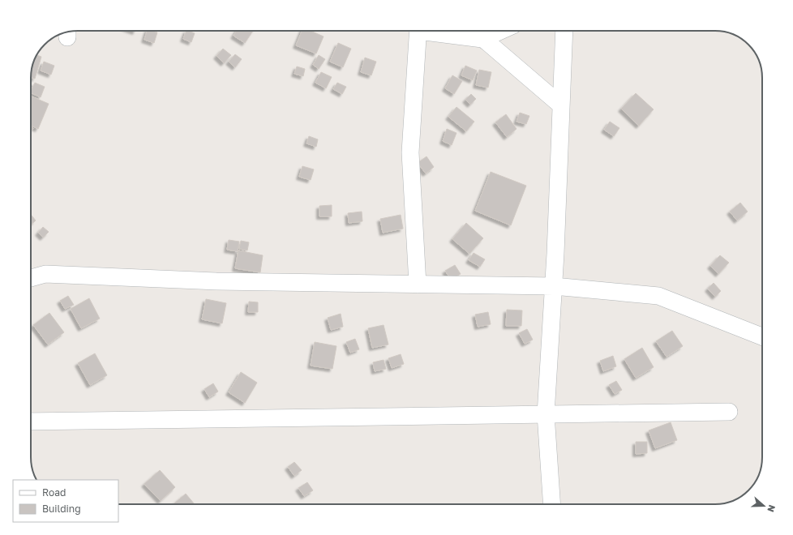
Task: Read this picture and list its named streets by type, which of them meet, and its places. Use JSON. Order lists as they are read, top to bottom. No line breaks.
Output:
{"legend":["Road","Building"],"north":"right"}
